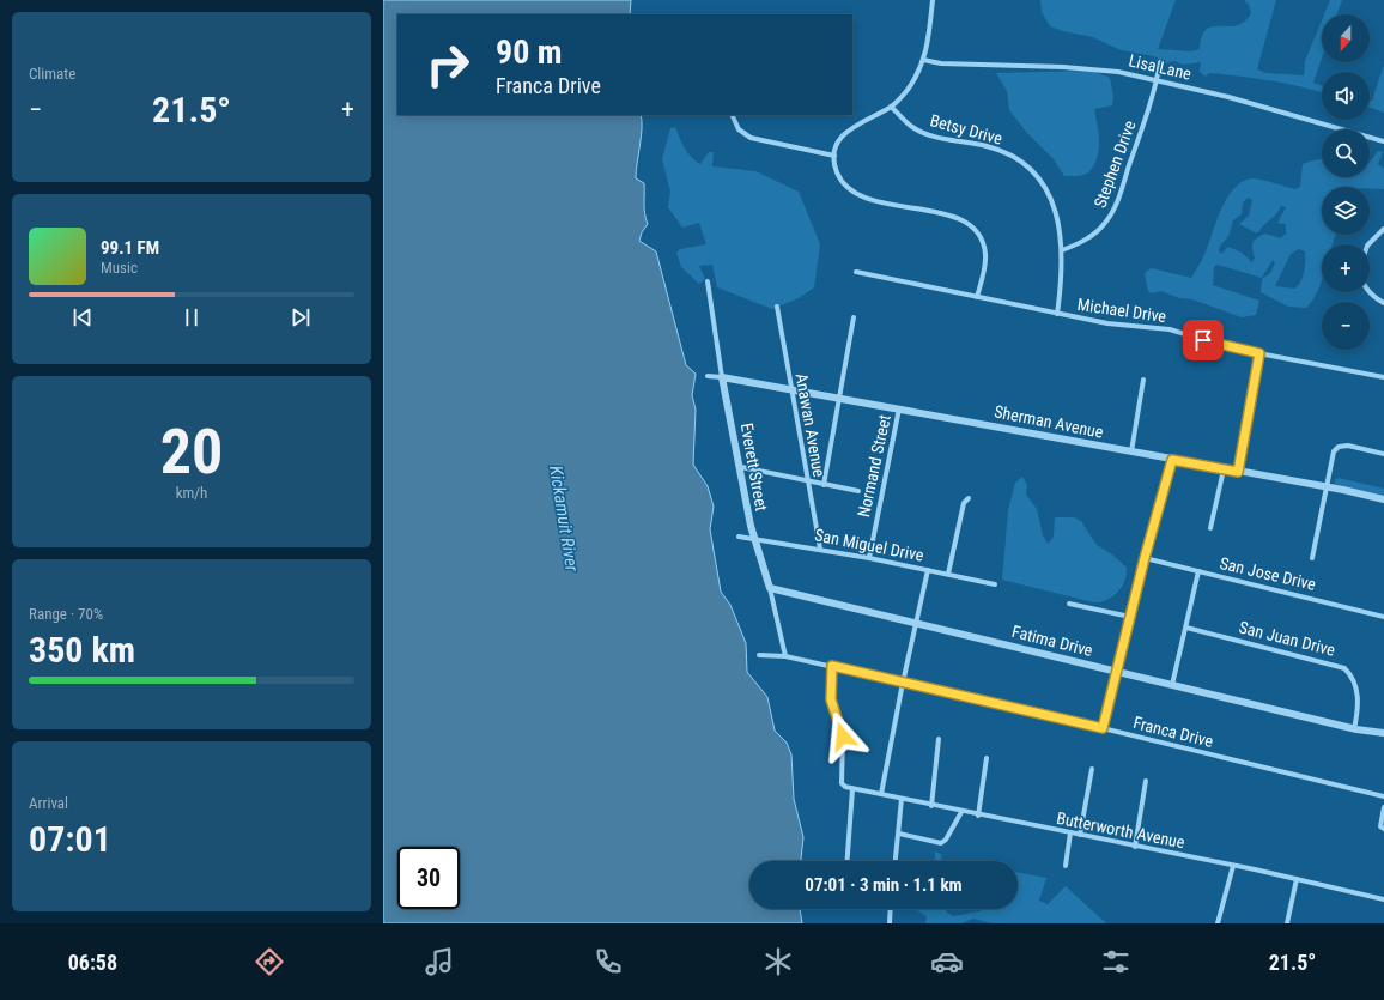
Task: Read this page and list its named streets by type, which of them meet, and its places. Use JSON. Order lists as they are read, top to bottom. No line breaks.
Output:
{"streets":{"street":["Lisa Lane","Betsy Drive","Stephen Drive","Michael Drive","Sherman Avenue","Anawan Avenue","Normand Street","Everett Street","San Miguel Drive","San Jose Drive","San Juan Drive","Fatima Drive","Franca Drive","Butterworth Avenue"]},"crossings":[["Lisa Lane","Stephen Drive"],["Betsy Drive","Stephen Drive"],["Betsy Drive","Michael Drive"],["Sherman Avenue","Anawan Avenue"],["Sherman Avenue","Normand Street"],["Sherman Avenue","Everett Street"],["Anawan Avenue","San Miguel Drive"],["Normand Street","San Miguel Drive"],["Everett Street","San Miguel Drive"],["Everett Street","Fatima Drive"],["Everett Street","Franca Drive"],["San Juan Drive","Fatima Drive"]],"water":["Kickamuit River"],"north":"bottom","page":{"tile":["Climate",["20","km/h"],["Range · 70%","350 km"],["Arrival","07:01"]],"map_buttons":["+","−"],"turn":["90 m","Franca Drive"],"heat":["−","21.5°","+"],"song":["99.1 FM","Music"],"limit":"30","trip":"07:01 · 3 min · 1.1 km","tabs":["06:58","21.5°"]}}
